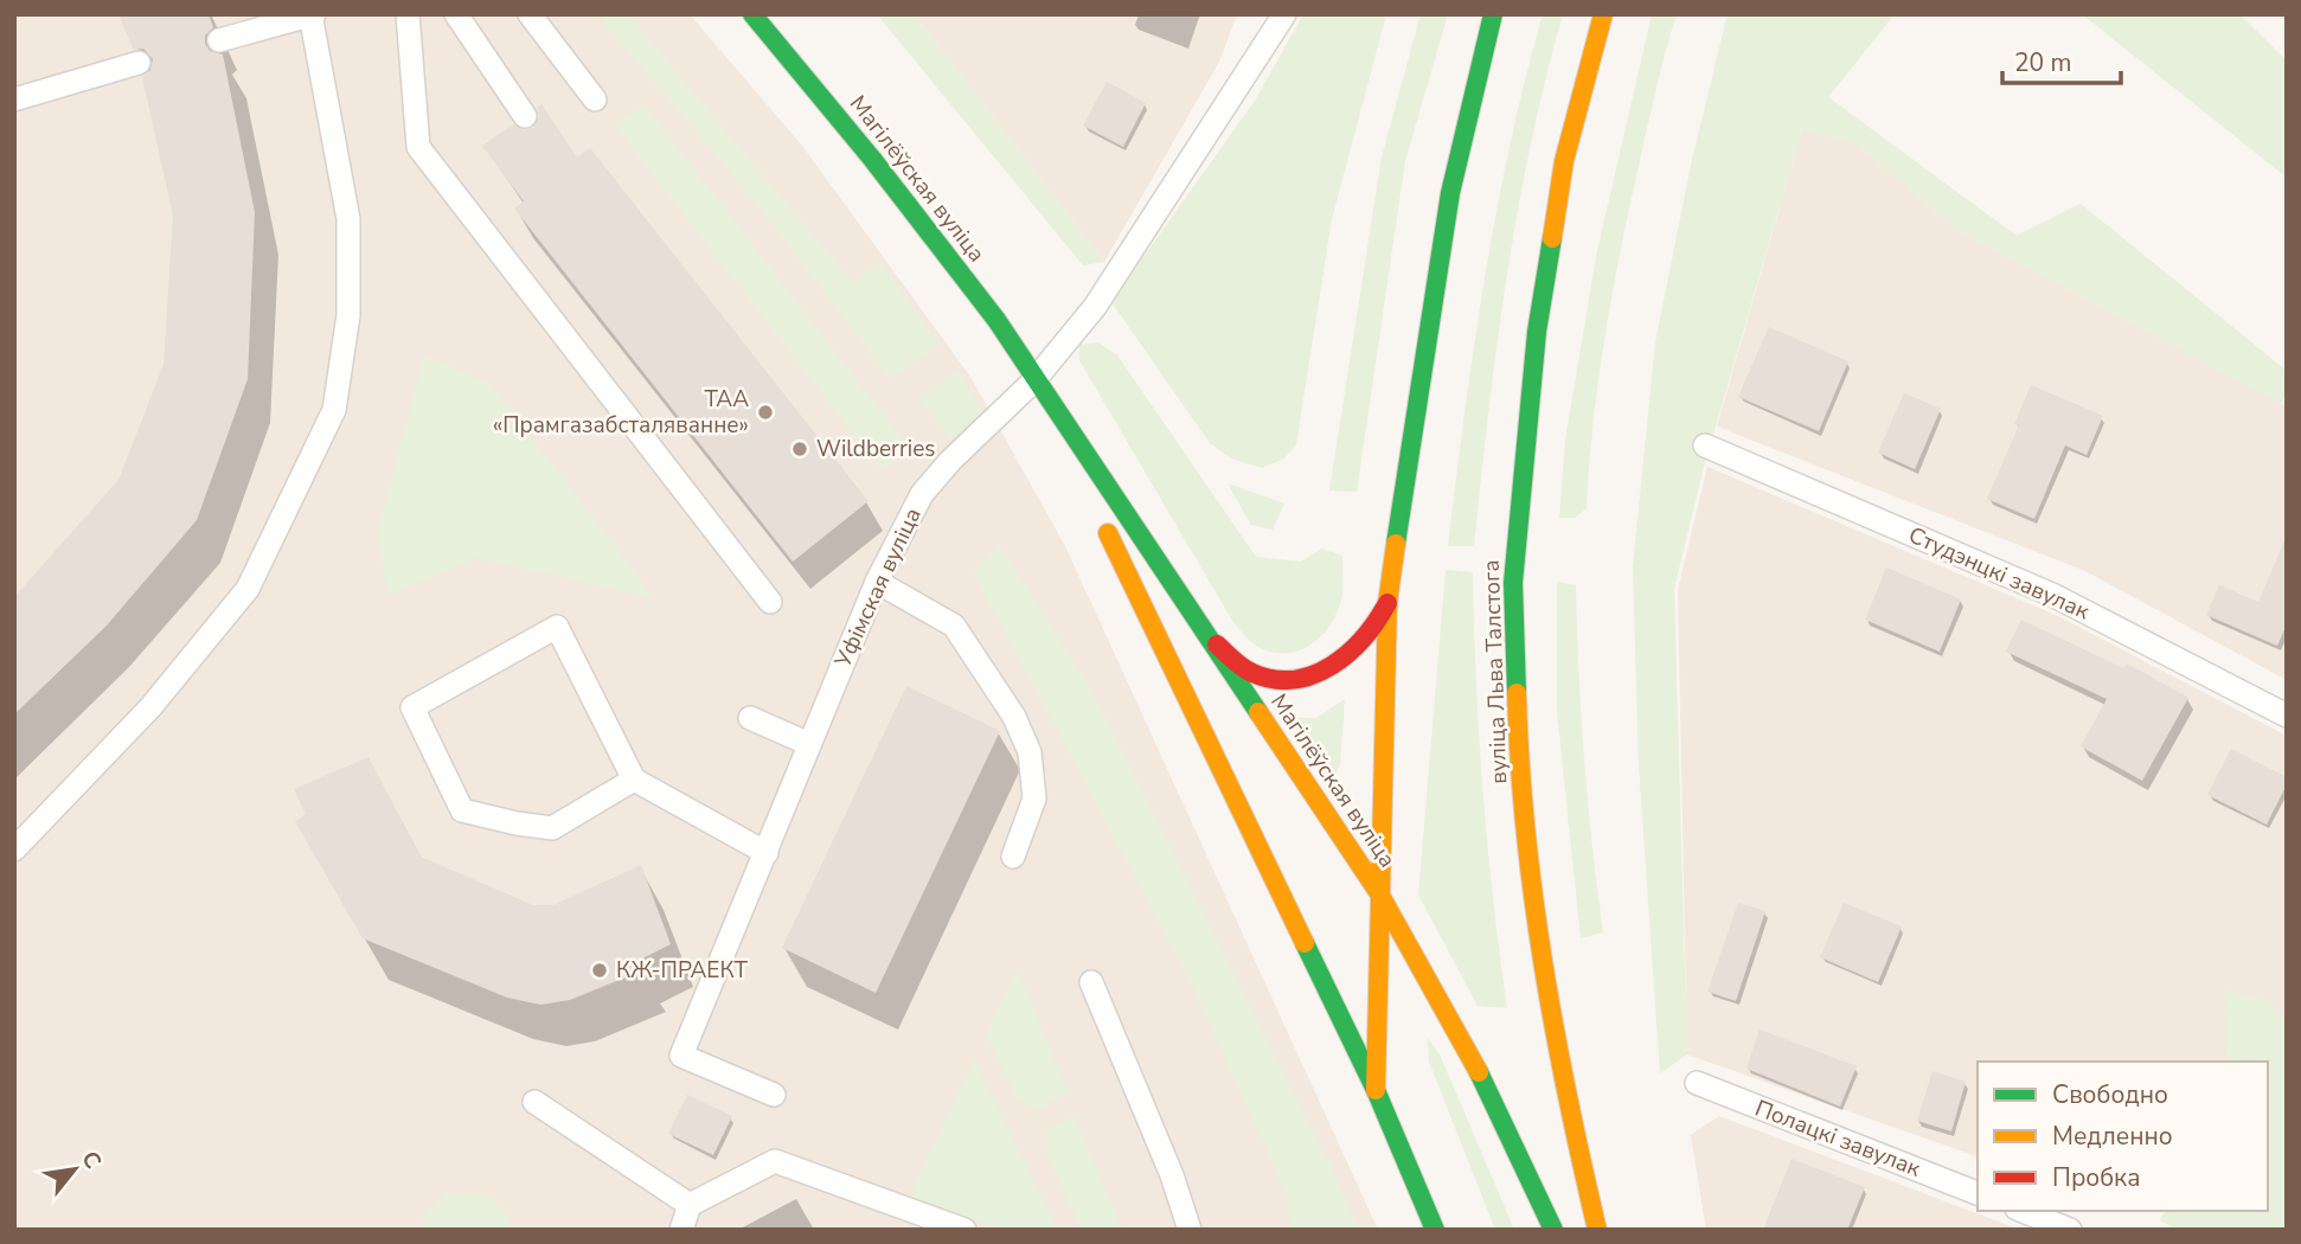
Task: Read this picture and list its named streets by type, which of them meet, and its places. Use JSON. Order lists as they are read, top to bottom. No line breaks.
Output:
{"streets":{"main road":["Магілёўская вуліца","вуліца Льва Талстога"],"lane":["Студэнцкі завулак","Уфімская вуліца","Полацкі завулак"]},"crossings":[["Магілёўская вуліца","Уфімская вуліца"]],"places":["ТАА «Прамгазабсталяванне»","Wildberries","КЖ-ПРАЕКТ"],"legend":["Свободно","Медленно","Пробка"],"scale_bar":"20 m","north":"top right"}
